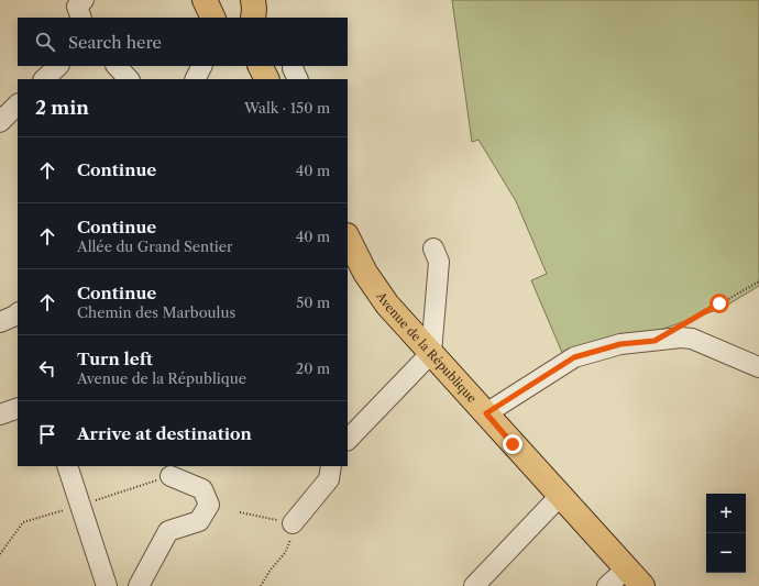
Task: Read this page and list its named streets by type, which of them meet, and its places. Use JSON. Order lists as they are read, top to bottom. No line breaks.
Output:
{"streets":{"main road":["Avenue de la République"]},"page":{"search":"Search here","heading":["2 min","Walk · 150 m"],"list":[["Continue","40 m"],["Continue","Allée du Grand Sentier","40 m"],["Continue","Chemin des Marboulus","50 m"],["Turn left","Avenue de la République","20 m"],"Arrive at destination"],"map_buttons":["+","−"]}}
